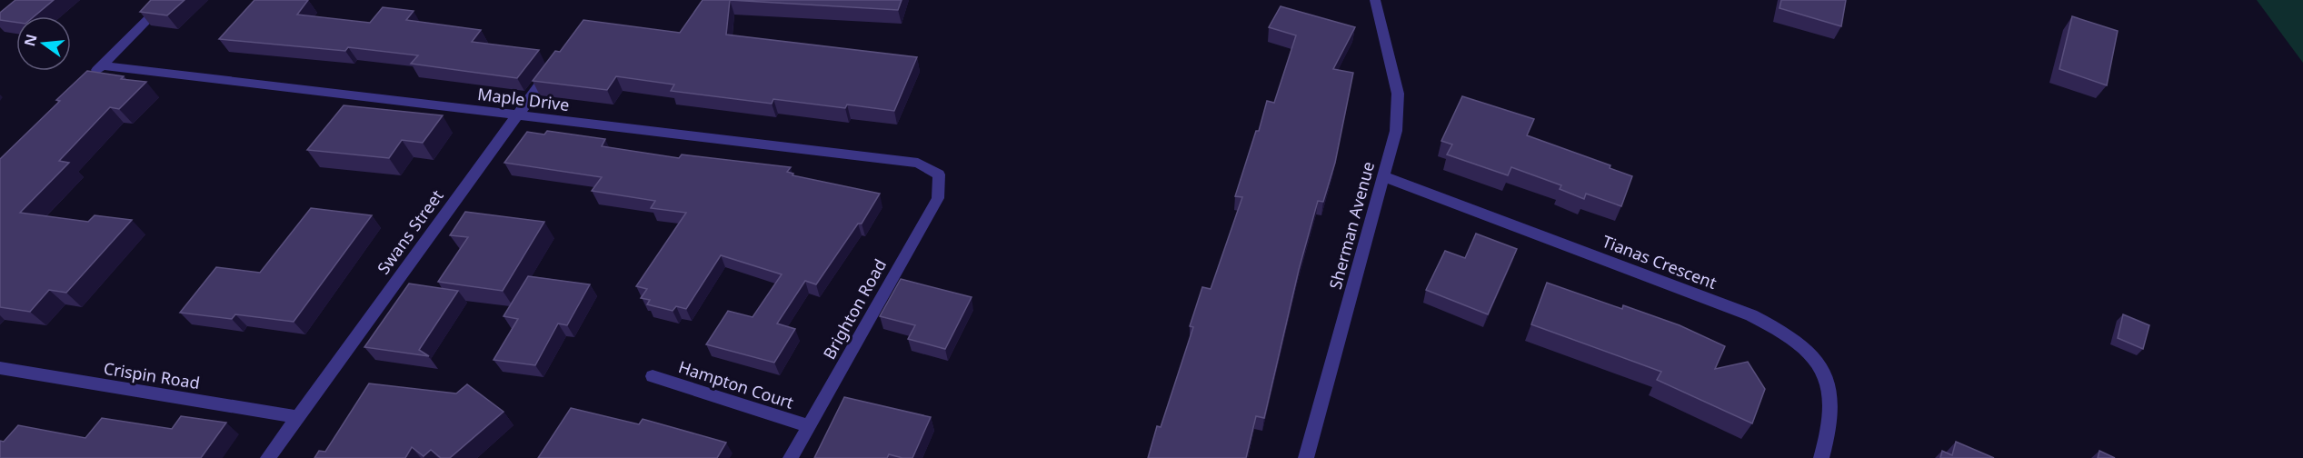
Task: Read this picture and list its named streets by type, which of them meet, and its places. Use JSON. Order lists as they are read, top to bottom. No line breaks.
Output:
{"streets":{"street":["Maple Drive","Sherman Avenue","Swans Street","Tianas Crescent","Brighton Road","Crispin Road","Hampton Court"]},"crossings":[["Maple Drive","Swans Street"],["Maple Drive","Brighton Road"],["Sherman Avenue","Tianas Crescent"],["Swans Street","Crispin Road"],["Brighton Road","Hampton Court"]],"north":"left"}
